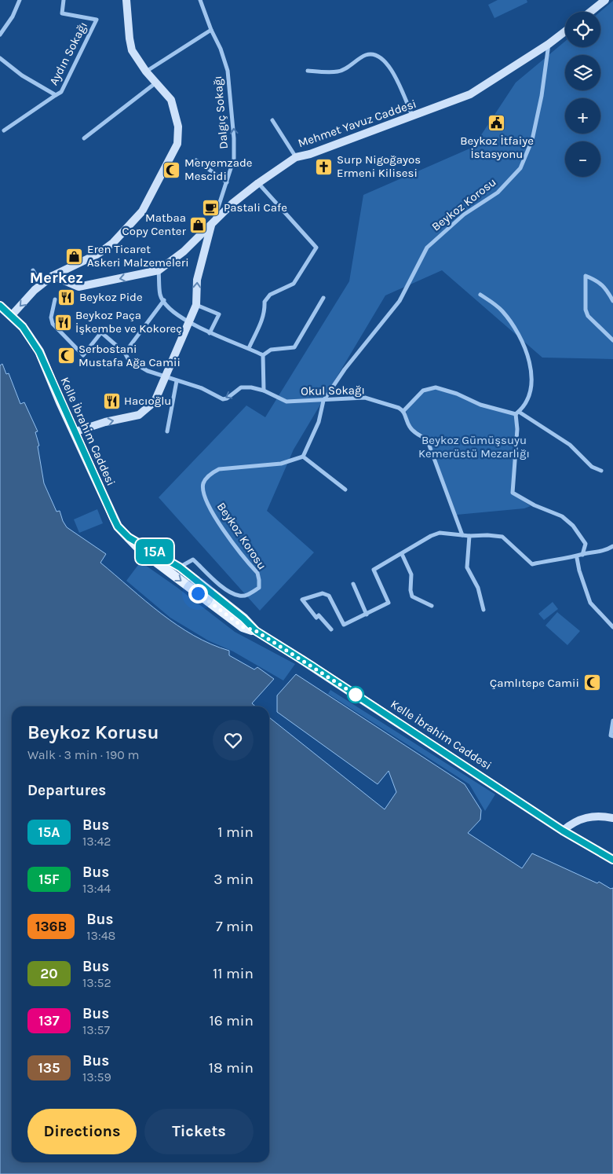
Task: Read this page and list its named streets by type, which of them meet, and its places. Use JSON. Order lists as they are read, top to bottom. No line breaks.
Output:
{"streets":{"main road":["Kelle İbrahim Caddesi"],"street":["Aydın Sokağı","Dalgıç Sokağı","Mehmet Yavuz Caddesi","Beykoz Korosu","Okul Sokağı"]},"crossings":[["Dalgıç Sokağı","Mehmet Yavuz Caddesi"],["Mehmet Yavuz Caddesi","Beykoz Korosu"],["Beykoz Korosu","Okul Sokağı"],["Beykoz Korosu","Kelle İbrahim Caddesi"]],"one_way":["Dalgıç Sokağı","Okul Sokağı"],"districts":["Merkez"],"parks":["Beykoz Gümüşsuyu Kemerüstü Mezarlığı"],"places":{"public building":["Beykoz İtfaiye İstasyonu"],"church":["Surp Nigoğayos Ermeni Kilisesi"],"mosque":["Meryemzade Mescidi","Serbostani Mustafa Ağa Camii","Çamlıtepe Camii"],"cafe":["Pastali Cafe"],"shop":["Matbaa Copy Center","Eren Ticaret Askeri Malzemeleri"],"restaurant":["Beykoz Pide","Beykoz Paça İşkembe ve Kokoreç","Hacıoğlu"]},"lines":["bus line 15A"],"page":{"on_map":"15A","map_buttons":["+","−"],"heading":[["Beykoz Korusu","Walk · 3 min · 190 m"],"Departures"],"list":[{"mark":"15A","name":"Bus","note":"13:42","value":"1 min"},{"mark":"15F","name":"Bus","note":"13:44","value":"3 min"},{"mark":"136B","name":"Bus","note":"13:48","value":"7 min"},{"mark":"20","name":"Bus","note":"13:52","value":"11 min"},{"mark":"137","name":"Bus","note":"13:57","value":"16 min"},{"mark":"135","name":"Bus","note":"13:59","value":"18 min"}],"buttons":["Directions","Tickets"]}}
